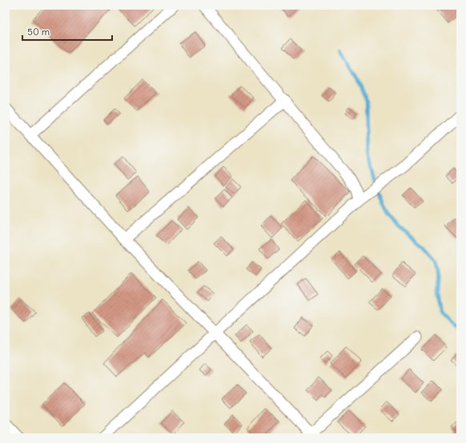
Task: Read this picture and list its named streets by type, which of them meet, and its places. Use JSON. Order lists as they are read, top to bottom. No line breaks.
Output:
{"scale_bar":"50 m"}
